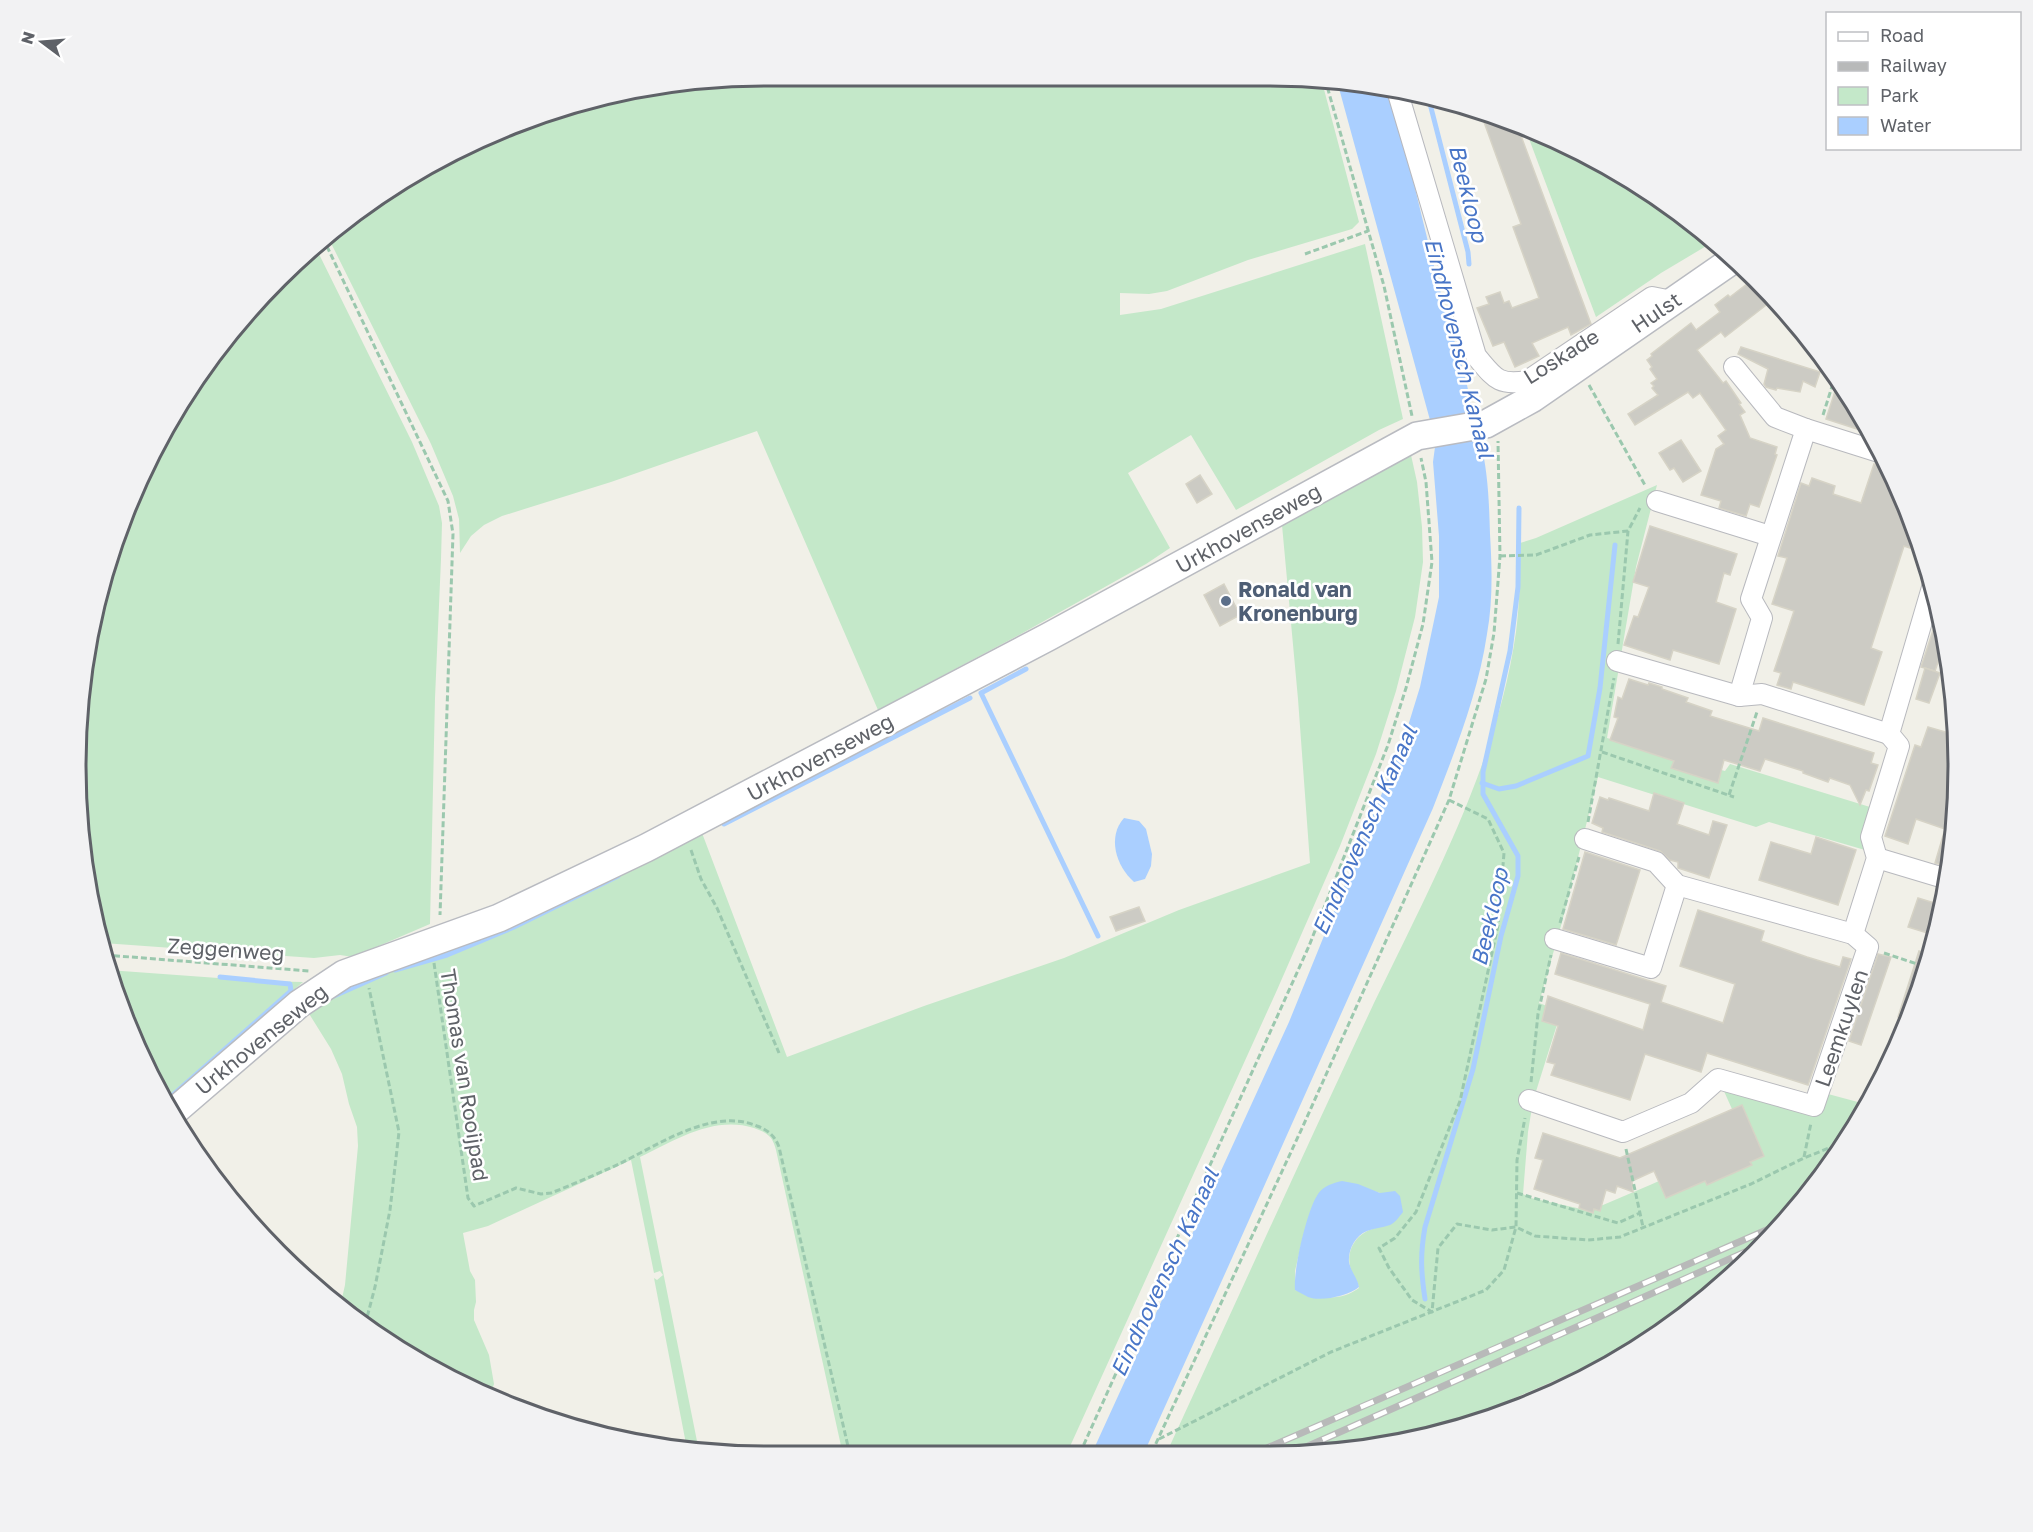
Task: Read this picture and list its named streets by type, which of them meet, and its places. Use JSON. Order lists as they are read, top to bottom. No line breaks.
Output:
{"streets":{"street":["Hulst","Loskade","Urkhovenseweg","Leemkuylen"],"path":["Zeggenweg","Thomas van Rooijpad"]},"crossings":[["Hulst","Loskade"],["Hulst","Urkhovenseweg"],["Urkhovenseweg","Zeggenweg"]],"water":["Beekloop","Eindhovensch Kanaal"],"places":["Ronald van Kronenburg"],"legend":["Road","Railway","Park","Water"],"north":"left"}
